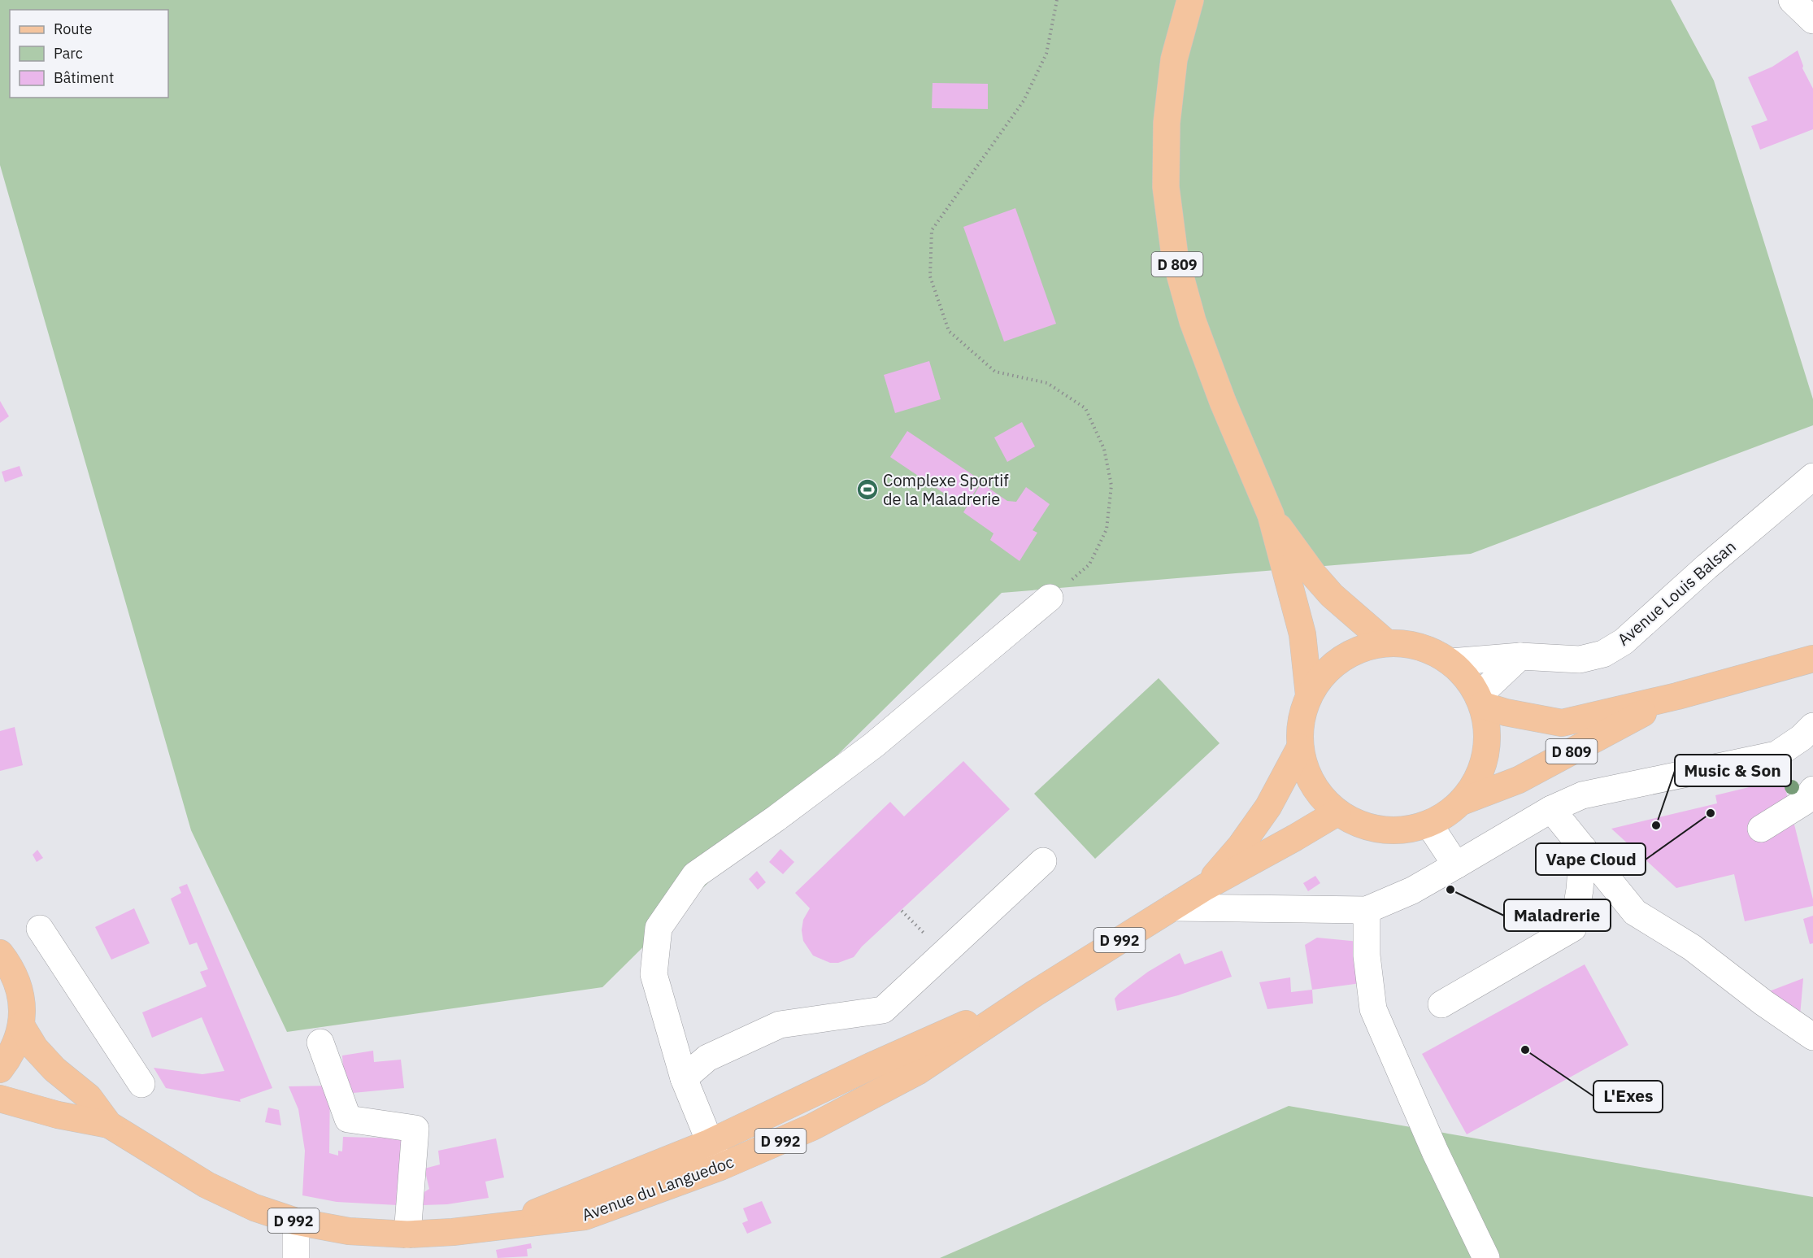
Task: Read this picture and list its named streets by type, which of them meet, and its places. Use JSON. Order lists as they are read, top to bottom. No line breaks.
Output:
{"streets":{"main road":["D 809","D 992","Avenue du Languedoc"],"street":["Avenue Louis Balsan"]},"places":{"sports":["Complexe Sportif de la Maladrerie"],"other":["Vape Cloud","Music & Son","Maladrerie","L'Exes"]},"legend":["Route","Parc","Bâtiment"]}
